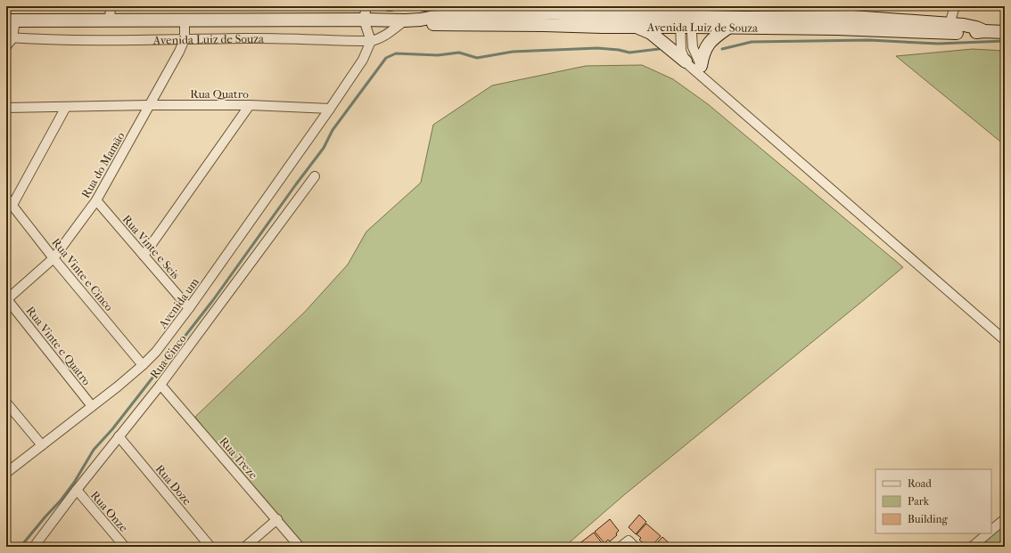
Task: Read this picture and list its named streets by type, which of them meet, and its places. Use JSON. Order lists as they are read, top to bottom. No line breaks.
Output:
{"streets":{"main road":["Avenida Luiz de Souza"],"street":["Rua Quatro","Rua do Mamão","Rua Vinte e Seis","Rua Vinte e Cinco","Avenida um","Rua Vinte e Quatro","Rua Cinco","Rua Treze","Rua Doze","Rua Onze"]},"crossings":[["Avenida Luiz de Souza","Rua do Mamão"],["Rua Quatro","Rua do Mamão"],["Rua Quatro","Avenida um"],["Rua do Mamão","Rua Vinte e Seis"],["Rua do Mamão","Rua Vinte e Cinco"],["Rua do Mamão","Rua Vinte e Quatro"],["Rua Vinte e Seis","Avenida um"],["Rua Vinte e Cinco","Avenida um"],["Avenida um","Rua Vinte e Quatro"],["Rua Cinco","Rua Treze"],["Rua Cinco","Rua Doze"],["Rua Cinco","Rua Onze"]],"legend":["Road","Park","Building"]}
